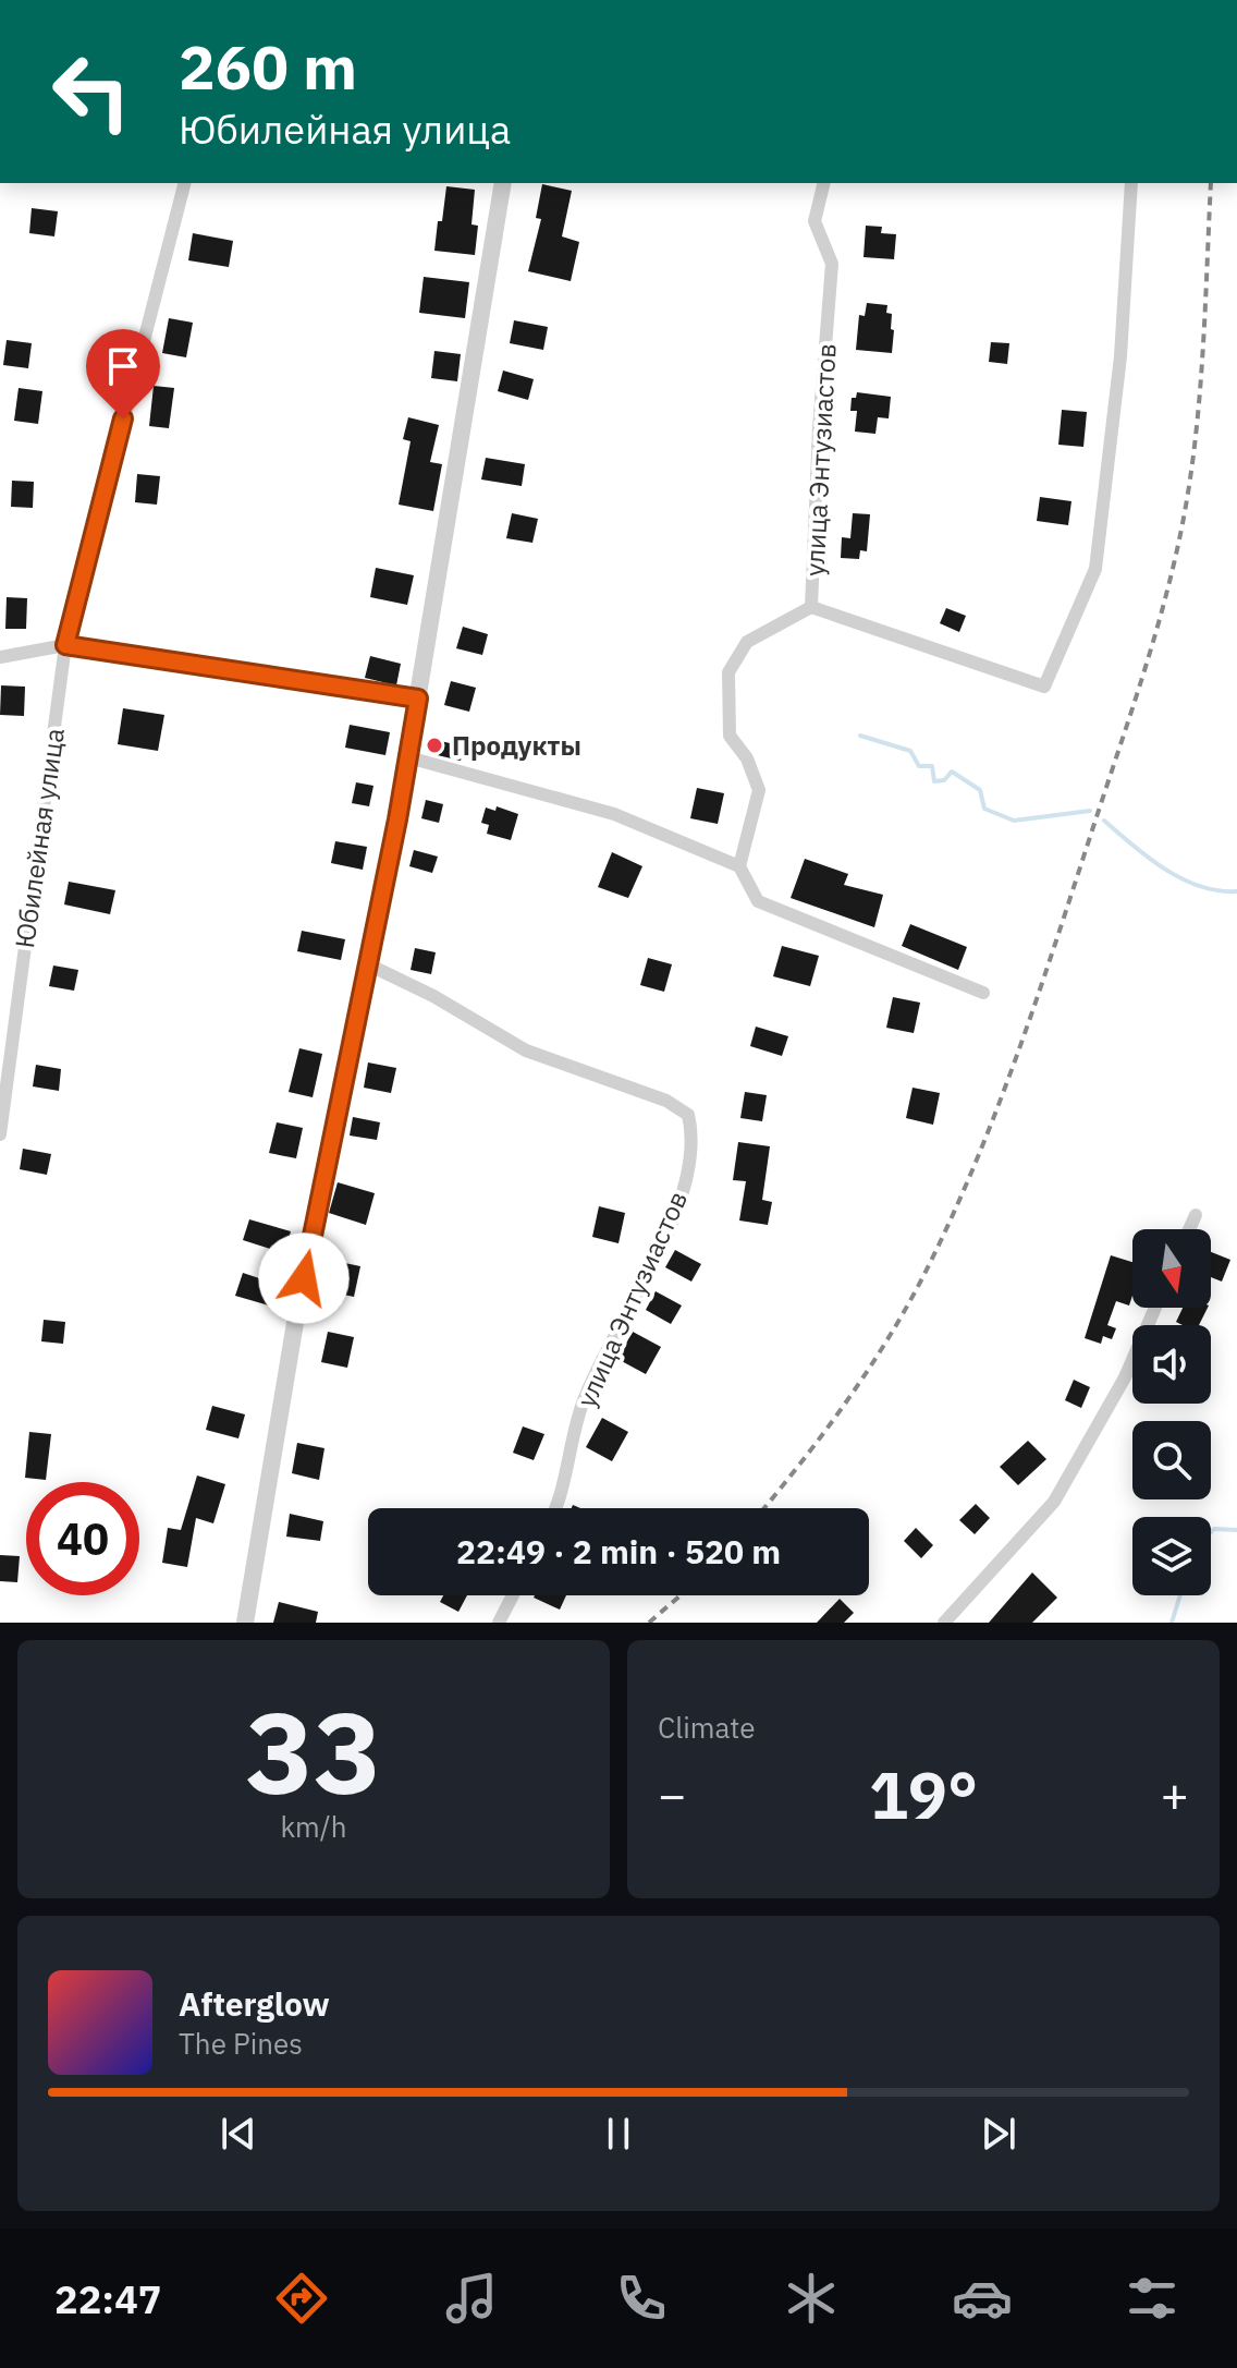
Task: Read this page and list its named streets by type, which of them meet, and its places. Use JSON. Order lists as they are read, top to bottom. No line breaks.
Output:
{"streets":{"street":["улица Энтузиастов","Юбилейная улица"]},"places":["Продукты"],"north":"bottom","page":{"turn":["260 m","Юбилейная улица"],"limit":"40","trip":"22:49 · 2 min · 520 m","tile":[["33","km/h"],"Climate"],"heat":["−","19°","+"],"song":["Afterglow","The Pines"],"tabs":"22:47"}}
